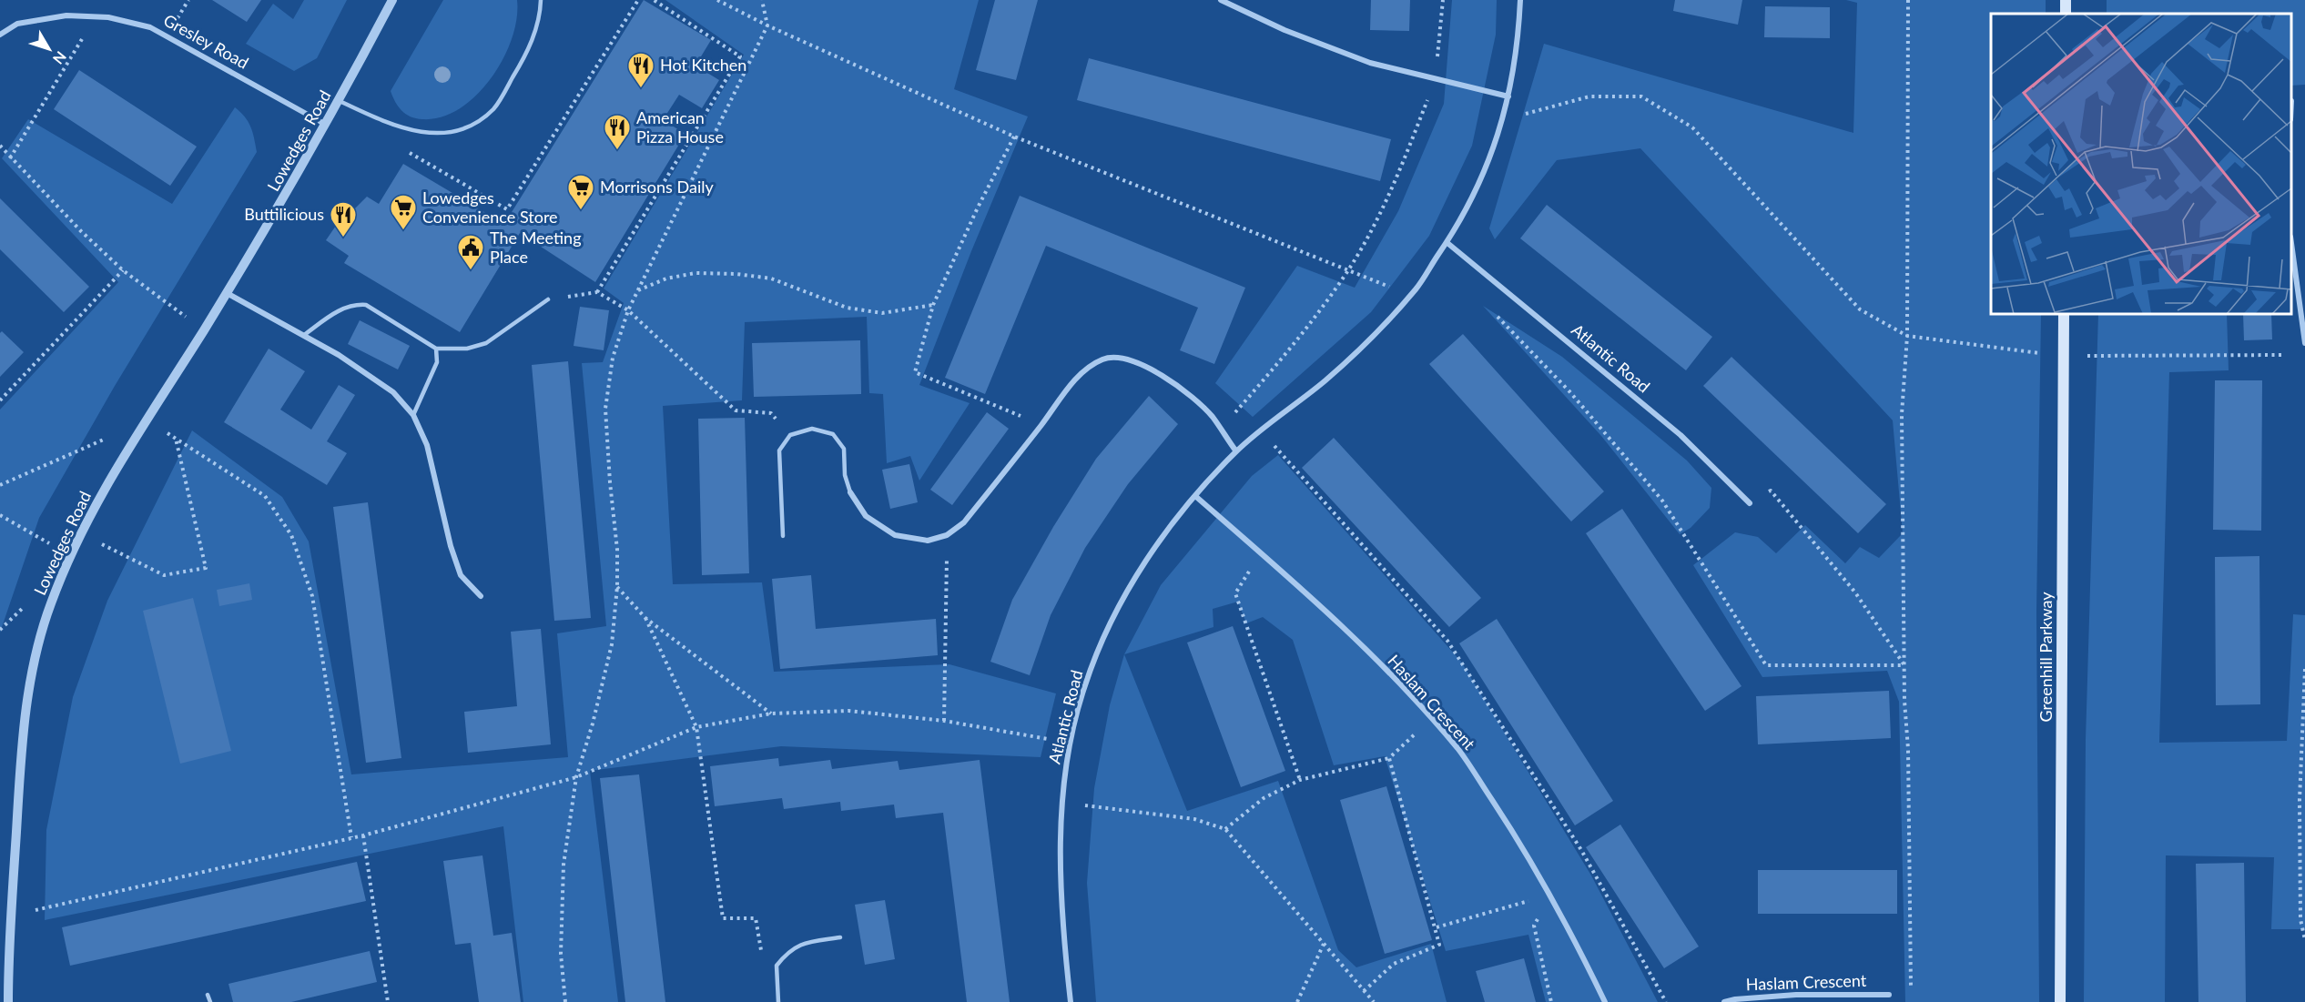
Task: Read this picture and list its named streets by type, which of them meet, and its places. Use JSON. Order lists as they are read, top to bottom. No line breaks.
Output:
{"streets":{"main road":["Greenhill Parkway"],"street":["Gresley Road","Lowedges Road","Atlantic Road","Haslam Crescent"]},"crossings":[["Gresley Road","Lowedges Road"],["Atlantic Road","Haslam Crescent"]],"places":{"restaurant":["Hot Kitchen","American Pizza House","Buttilicious"],"supermarket":["Morrisons Daily","Lowedges Convenience Store"],"public building":["The Meeting Place"]},"north":"bottom right"}
